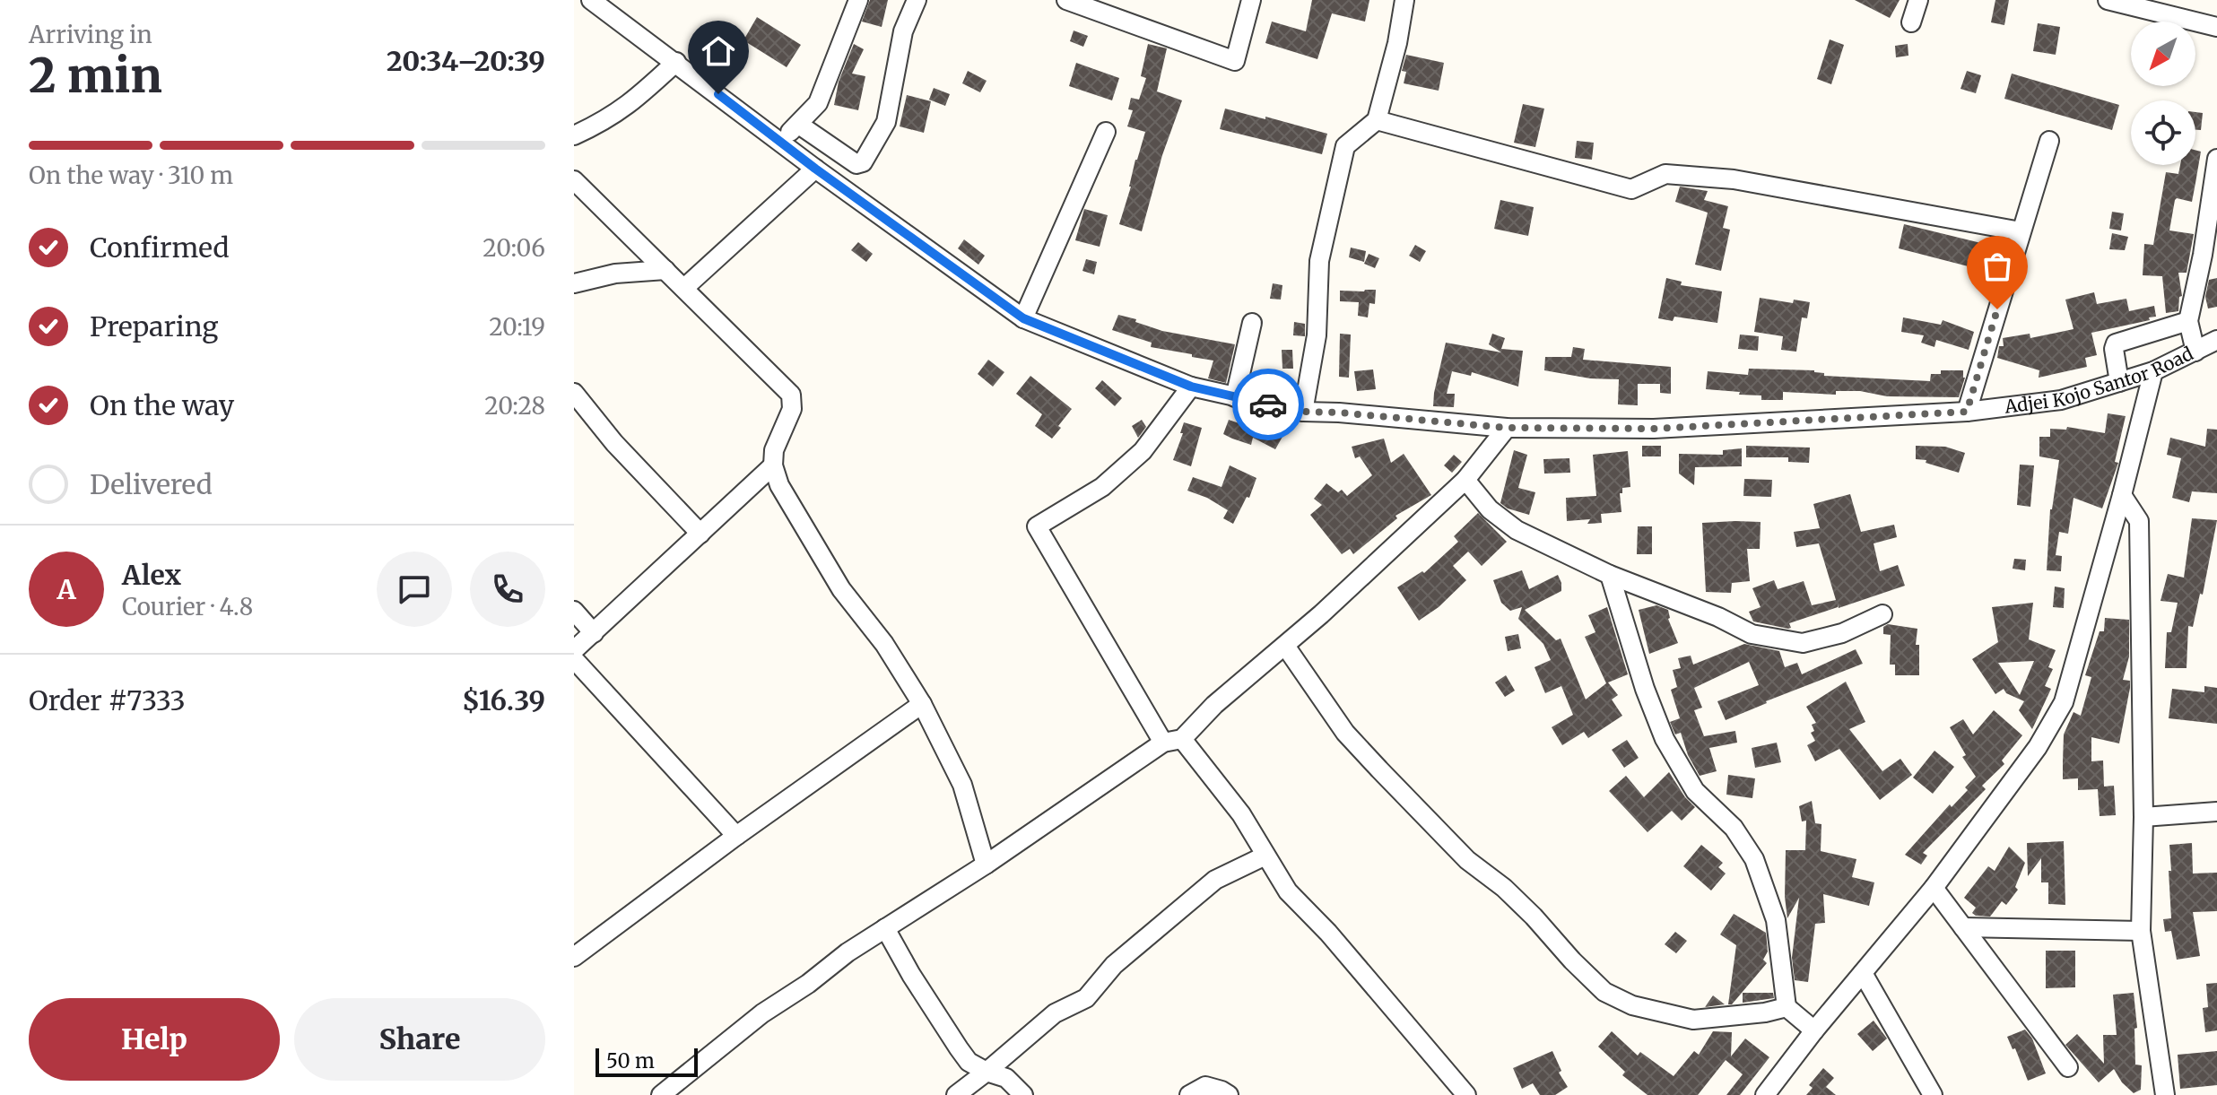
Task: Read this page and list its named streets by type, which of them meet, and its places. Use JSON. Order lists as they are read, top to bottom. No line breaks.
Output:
{"streets":{"street":["Adjei Kojo Santor Road"]},"scale_bar":"50 m","north":"bottom left","page":{"heading":["2 min","Arriving in","20:34–20:39"],"panel":["Alex","Courier · 4.8","Order #7333","$16.39"],"bar":"On the way · 310 m","list":[["Confirmed","20:06"],["Preparing","20:19"],["On the way","20:28"],"Delivered"],"round":"A","buttons":["Help","Share"],"scale":"50 m"}}
